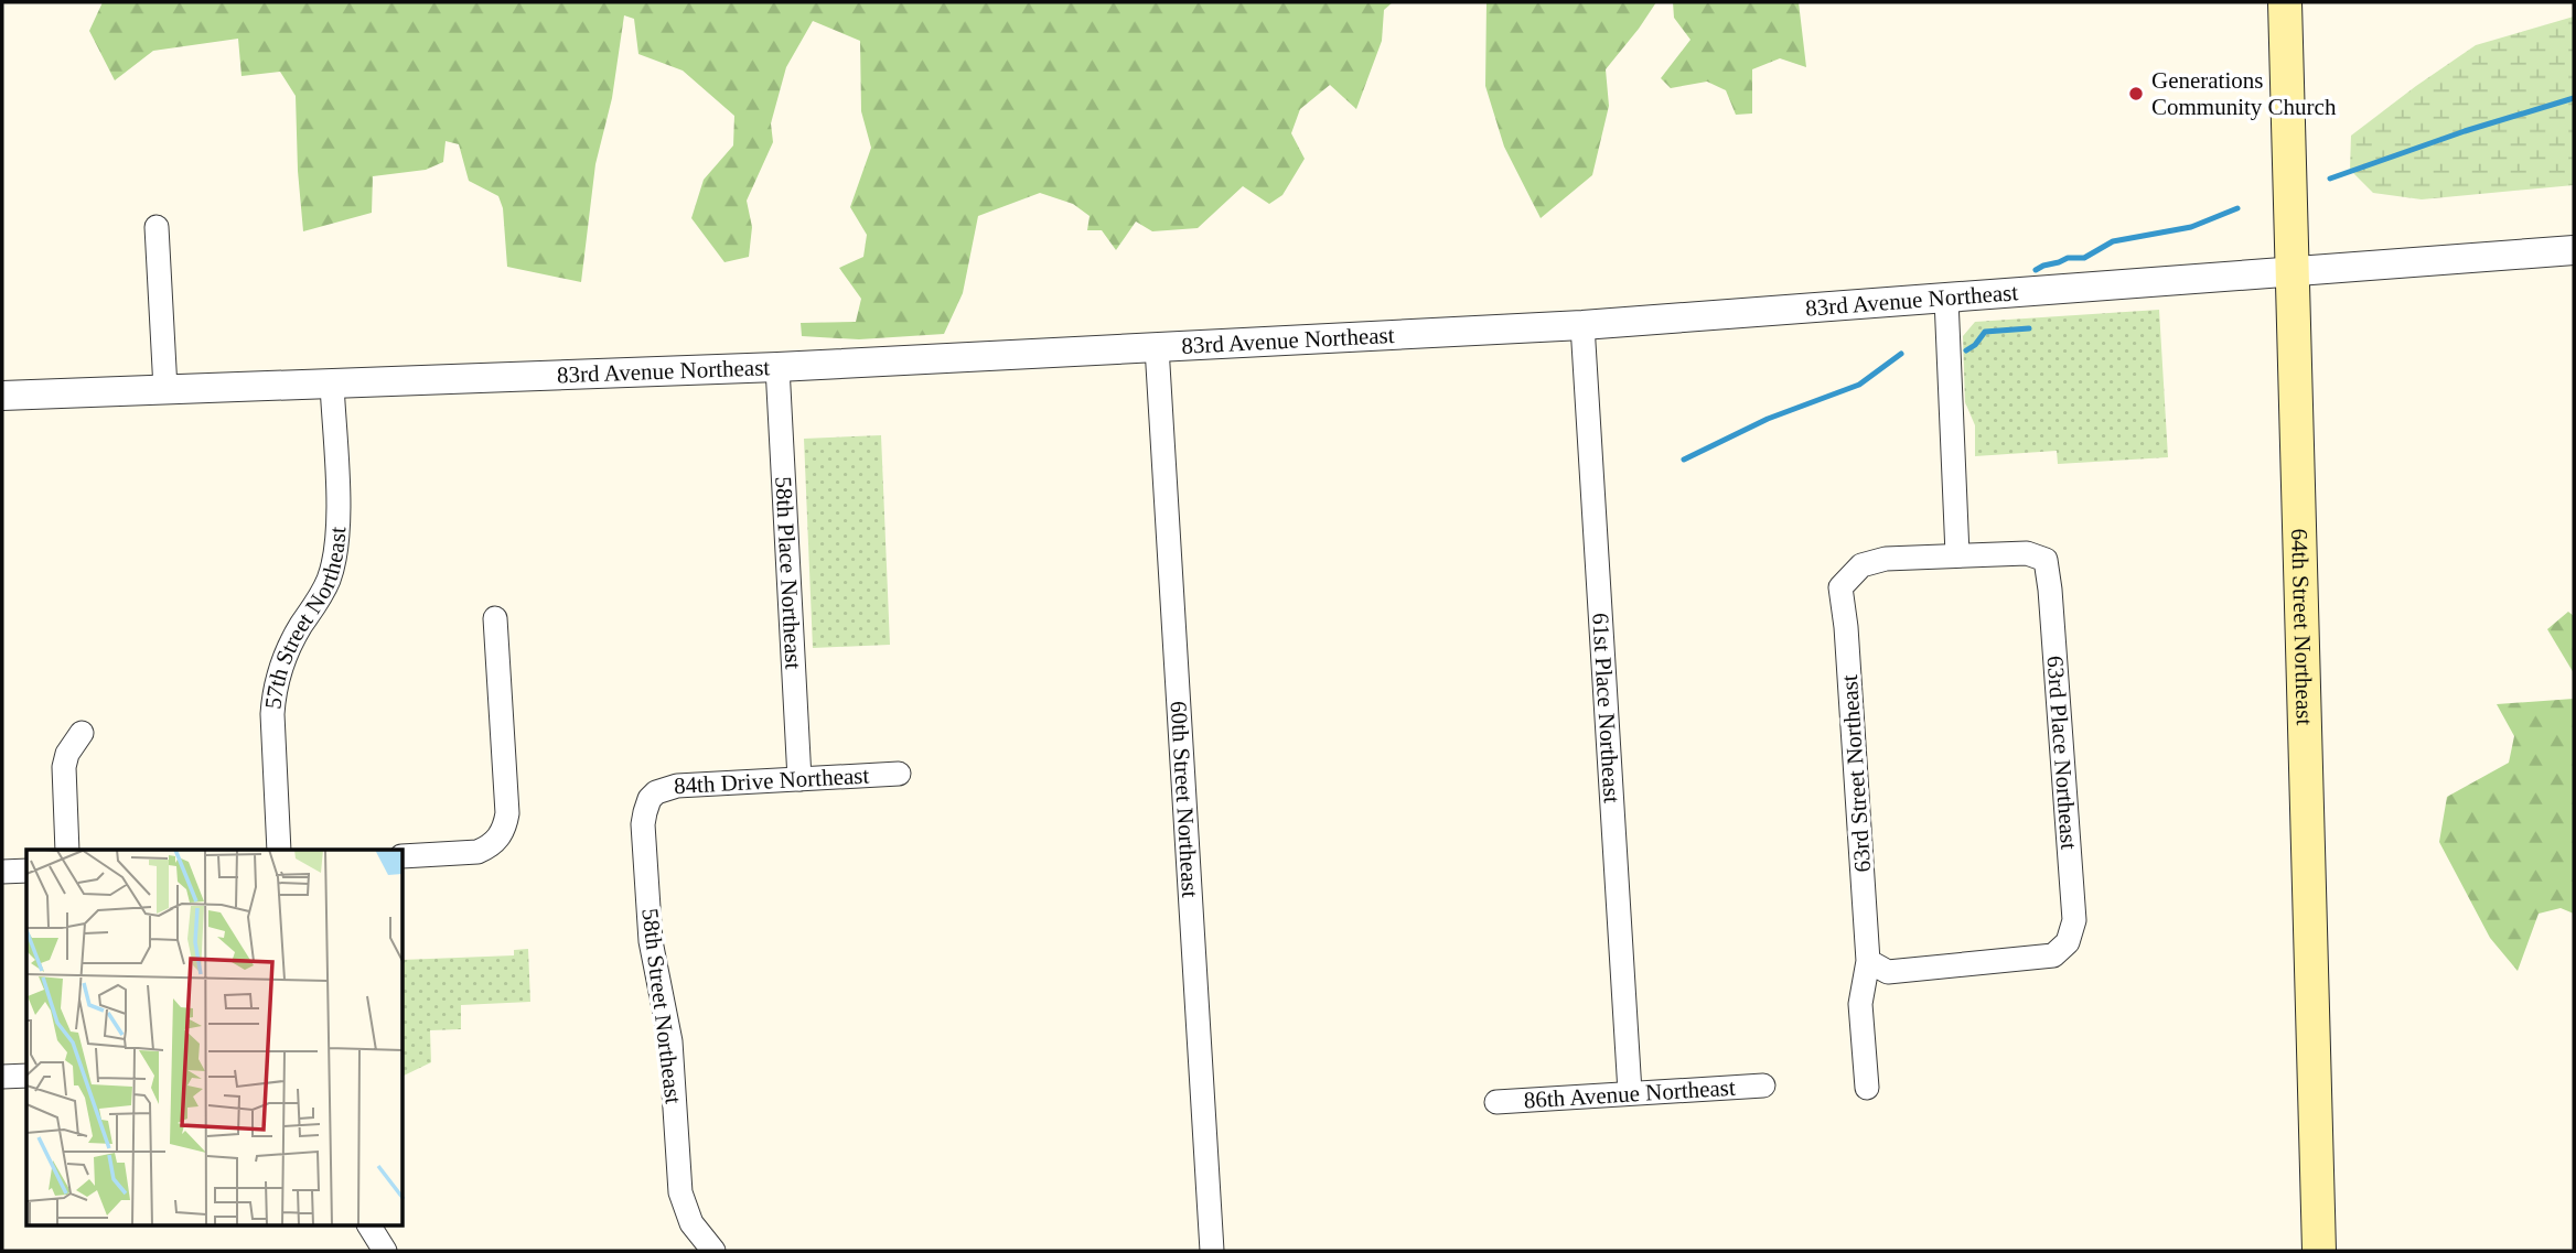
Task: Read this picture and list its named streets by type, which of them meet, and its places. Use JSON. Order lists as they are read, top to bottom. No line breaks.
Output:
{"streets":{"main road":["64th Street Northeast"],"street":["83rd Avenue Northeast","58th Place Northeast","57th Street Northeast","61st Place Northeast","63rd Place Northeast","63rd Street Northeast","84th Drive Northeast","60th Street Northeast","58th Street Northeast","86th Avenue Northeast"]},"crossings":[["83rd Avenue Northeast","58th Place Northeast"],["83rd Avenue Northeast","57th Street Northeast"],["83rd Avenue Northeast","64th Street Northeast"],["83rd Avenue Northeast","61st Place Northeast"],["83rd Avenue Northeast","60th Street Northeast"],["58th Place Northeast","84th Drive Northeast"],["61st Place Northeast","86th Avenue Northeast"],["63rd Place Northeast","63rd Street Northeast"],["84th Drive Northeast","58th Street Northeast"]],"places":["Generations Community Church"]}
